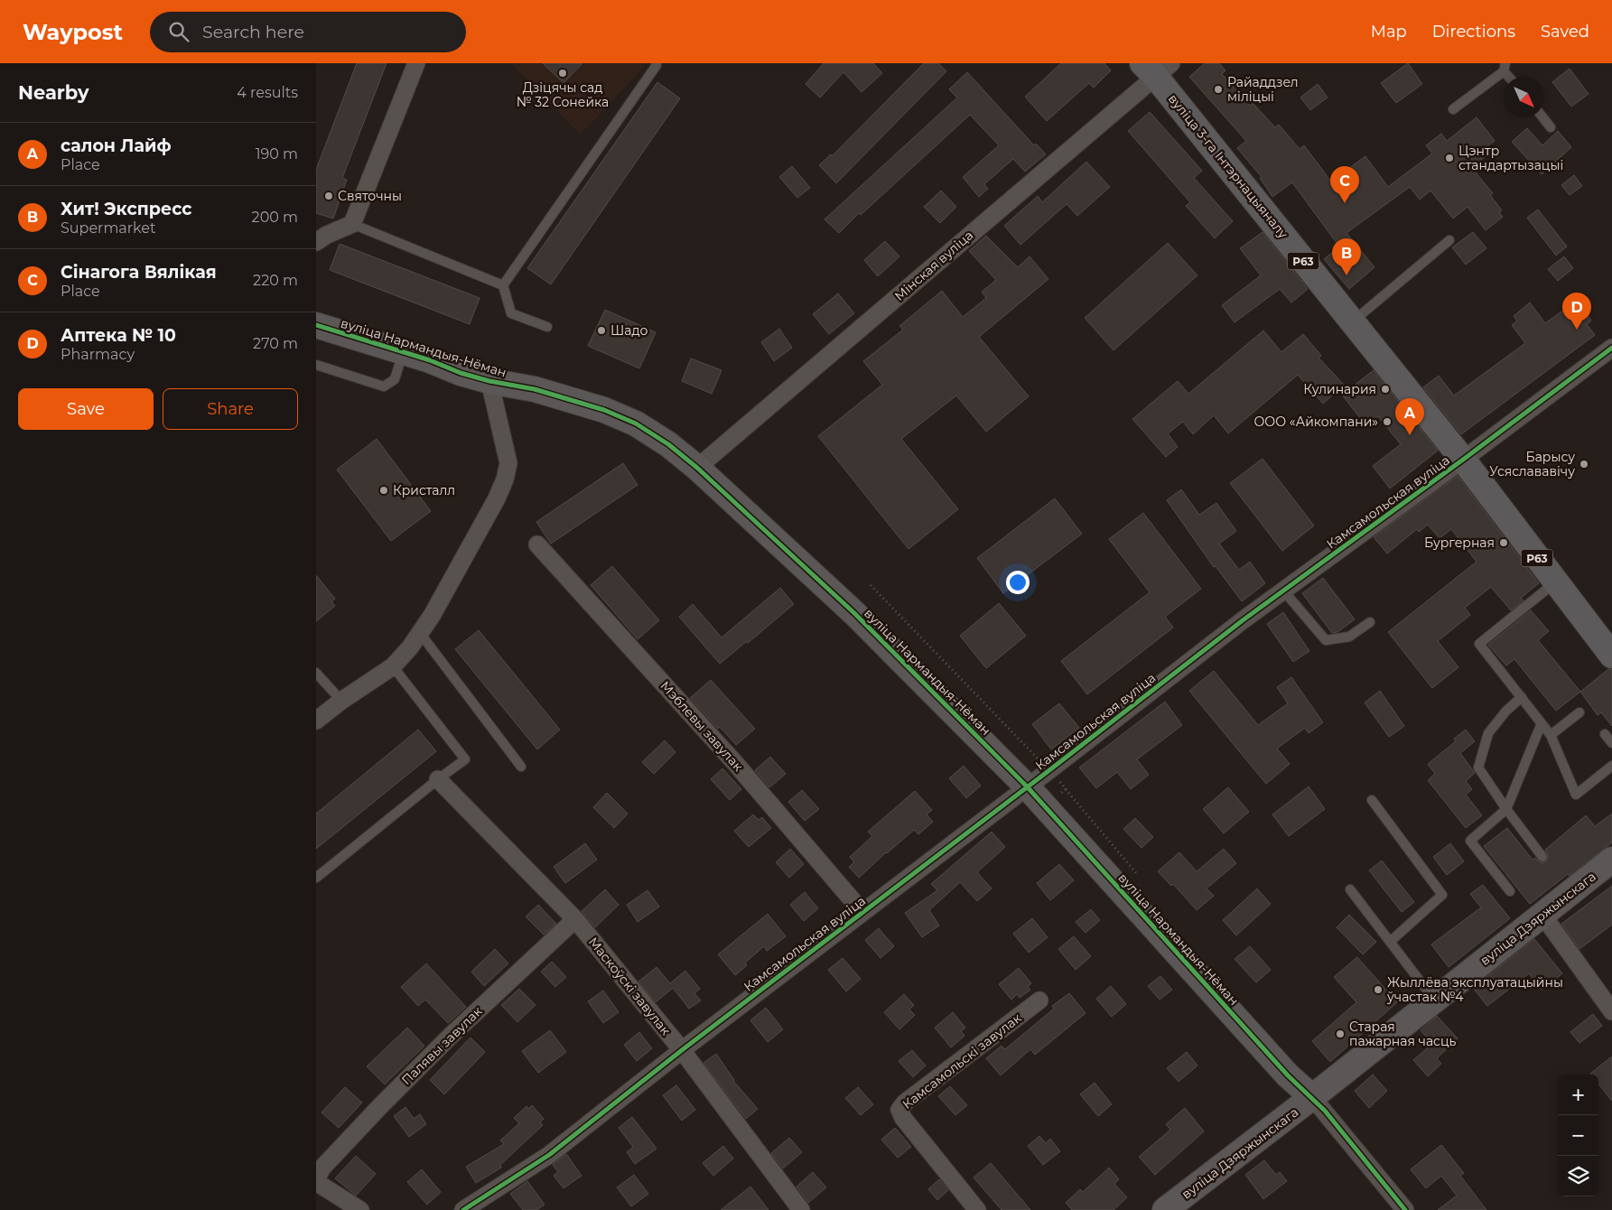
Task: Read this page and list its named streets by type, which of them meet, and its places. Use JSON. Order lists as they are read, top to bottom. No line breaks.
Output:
{"streets":{"main road":["вуліца 3-га Інтэрнацыяналу","Р63"],"street":["Мінская вуліца","вуліца Нармандыя-Нёман","Камсамольская вуліца","Мэблевы завулак","вуліца Дзяржынскага","Маскоўскі завулак","Палявы завулак","Камсамольскі завулак"]},"crossings":[["вуліца 3-га Інтэрнацыяналу","Мінская вуліца"],["вуліца 3-га Інтэрнацыяналу","Камсамольская вуліца"],["Мінская вуліца","вуліца Нармандыя-Нёман"],["вуліца Нармандыя-Нёман","Камсамольская вуліца"],["вуліца Нармандыя-Нёман","вуліца Дзяржынскага"],["Камсамольская вуліца","Мэблевы завулак"],["Камсамольская вуліца","Маскоўскі завулак"],["Маскоўскі завулак","Палявы завулак"]],"places":["Дзіцячы сад № 32 Сонейка","Райаддзел міліцыі","Цэнтр стандартызацыі","Святочны","Шадо","Кулинария","ООО «Айкомпани»","Барысу Усяслававічу","Кристалл","Бургерная","Жыллёва эксплуатацыйны ўчастак №4","Старая пажарная часць"],"north":"bottom right","page":{"header":"Waypost","search":"Search here","nav":["Map","Directions","Saved"],"heading":["Nearby","4 results"],"list":[{"mark":"A","name":"салон Лайф","note":"Place","value":"190 m"},{"mark":"B","name":"Хит! Экспресс","note":"Supermarket","value":"200 m"},{"mark":"C","name":"Сінагога Вялікая","note":"Place","value":"220 m"},{"mark":"D","name":"Аптека № 10","note":"Pharmacy","value":"270 m"}],"pins":["C","B","D","A"],"buttons":["Save","Share"],"map_buttons":["+","−"]}}
